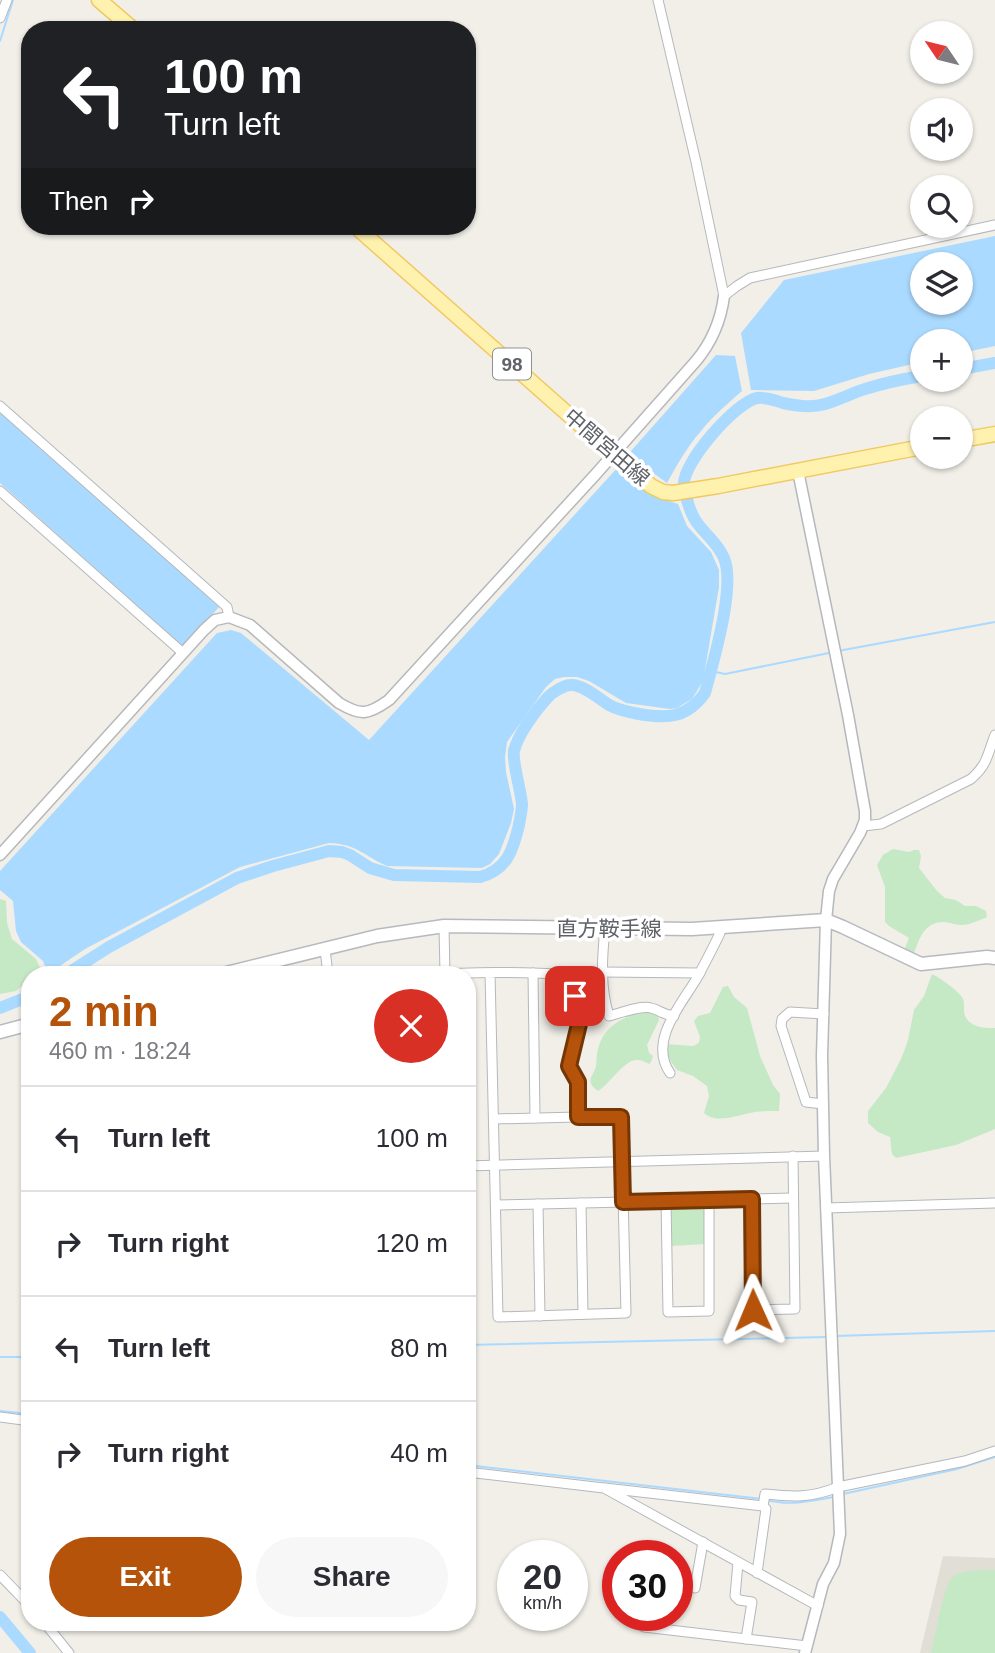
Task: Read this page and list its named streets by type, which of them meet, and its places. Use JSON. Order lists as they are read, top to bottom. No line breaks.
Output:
{"streets":{"main road":["98","中間宮田線","直方鞍手線"]},"north":"top left","page":{"map_buttons":["+","−"],"turn":["100 m","Turn left"],"then":"Then","heading":["2 min","460 m · 18:24"],"list":[{"name":"Turn left","value":"100 m"},{"name":"Turn right","value":"120 m"},{"name":"Turn left","value":"80 m"},{"name":"Turn right","value":"40 m"}],"buttons":["Exit","Share"],"speed":"20 km/h","limit":"30"}}
